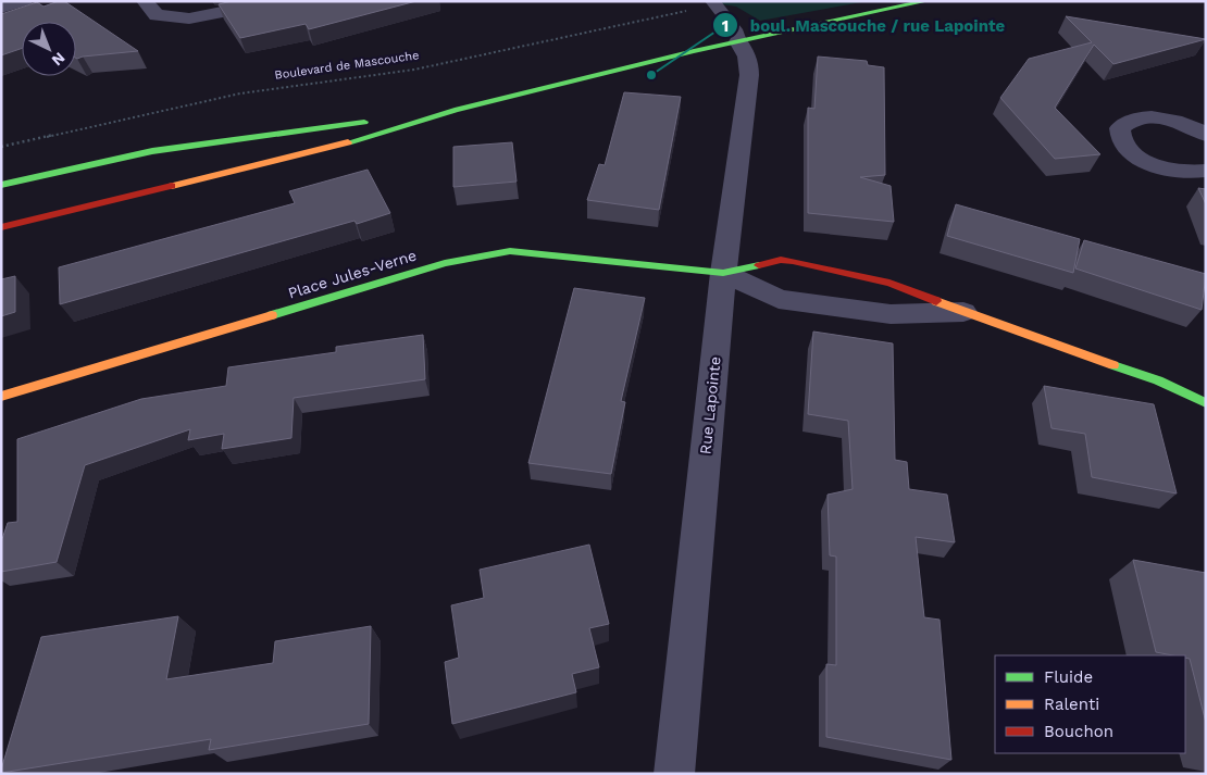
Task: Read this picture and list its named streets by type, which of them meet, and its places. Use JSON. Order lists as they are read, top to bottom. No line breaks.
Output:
{"streets":{"street":["Place Jules-Verne","Rue Lapointe"],"path":["Boulevard de Mascouche"]},"crossings":[["Place Jules-Verne","Rue Lapointe"]],"places":["boul. Mascouche / rue Lapointe"],"legend":["Fluide","Ralenti","Bouchon"],"north":"bottom right"}
